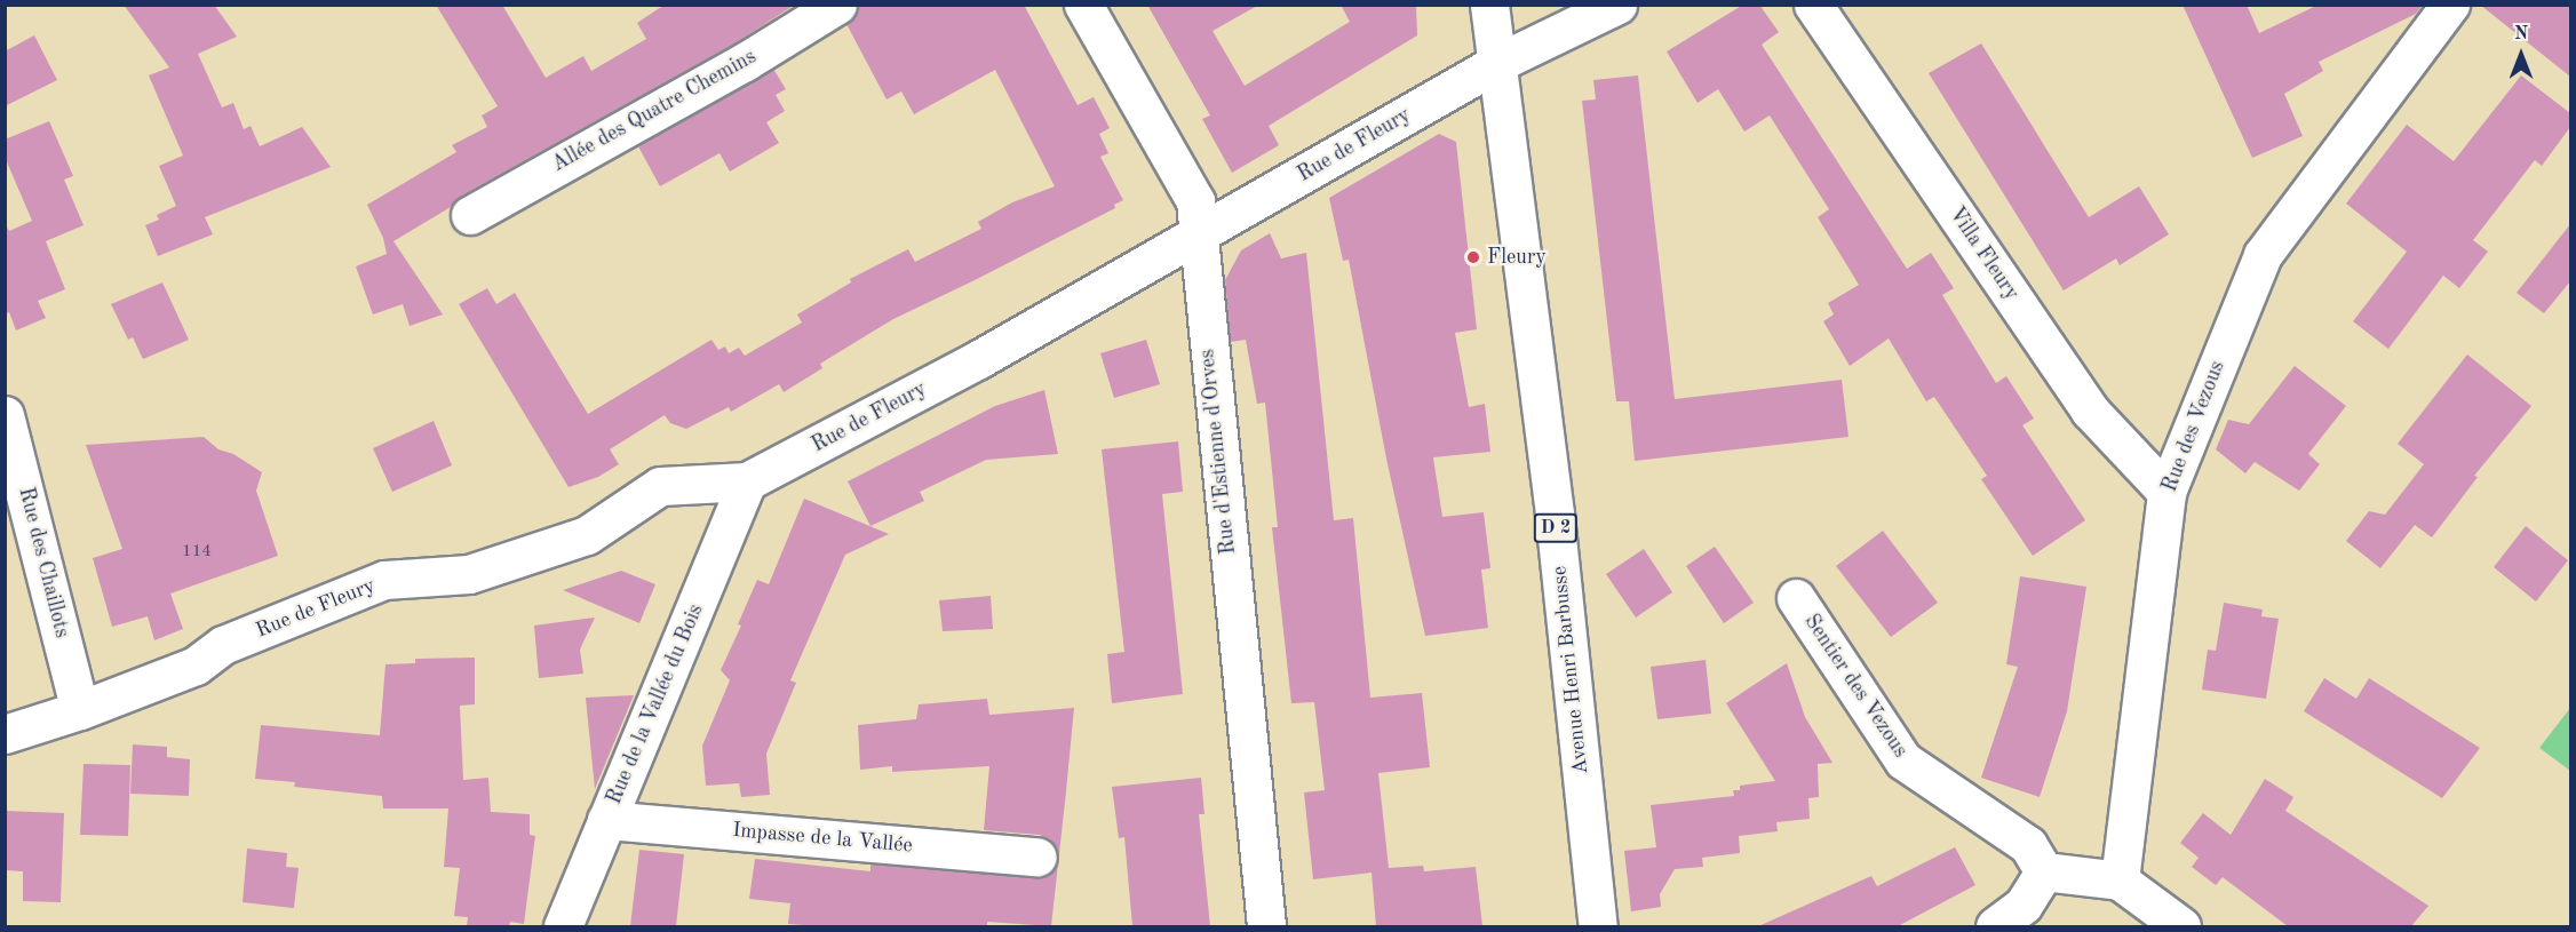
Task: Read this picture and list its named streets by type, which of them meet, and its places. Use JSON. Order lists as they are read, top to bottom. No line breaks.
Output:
{"streets":{"street":["Allée des Quatre Chemins","Rue de Fleury","Villa Fleury","Rue des Vezous","Rue d'Estienne d'Orves","D 2","Rue des Chaillots","Avenue Henri Barbusse","Sentier des Vezous","Rue de la Vallée du Bois","Impasse de la Vallée"]},"crossings":[["Rue de Fleury","Rue d'Estienne d'Orves"],["Rue de Fleury","Rue des Chaillots"],["Rue de Fleury","Avenue Henri Barbusse"],["Rue de Fleury","Rue de la Vallée du Bois"],["Villa Fleury","Rue des Vezous"],["Rue de la Vallée du Bois","Impasse de la Vallée"]],"places":["Fleury"],"house_numbers":["114"],"north":"top"}
